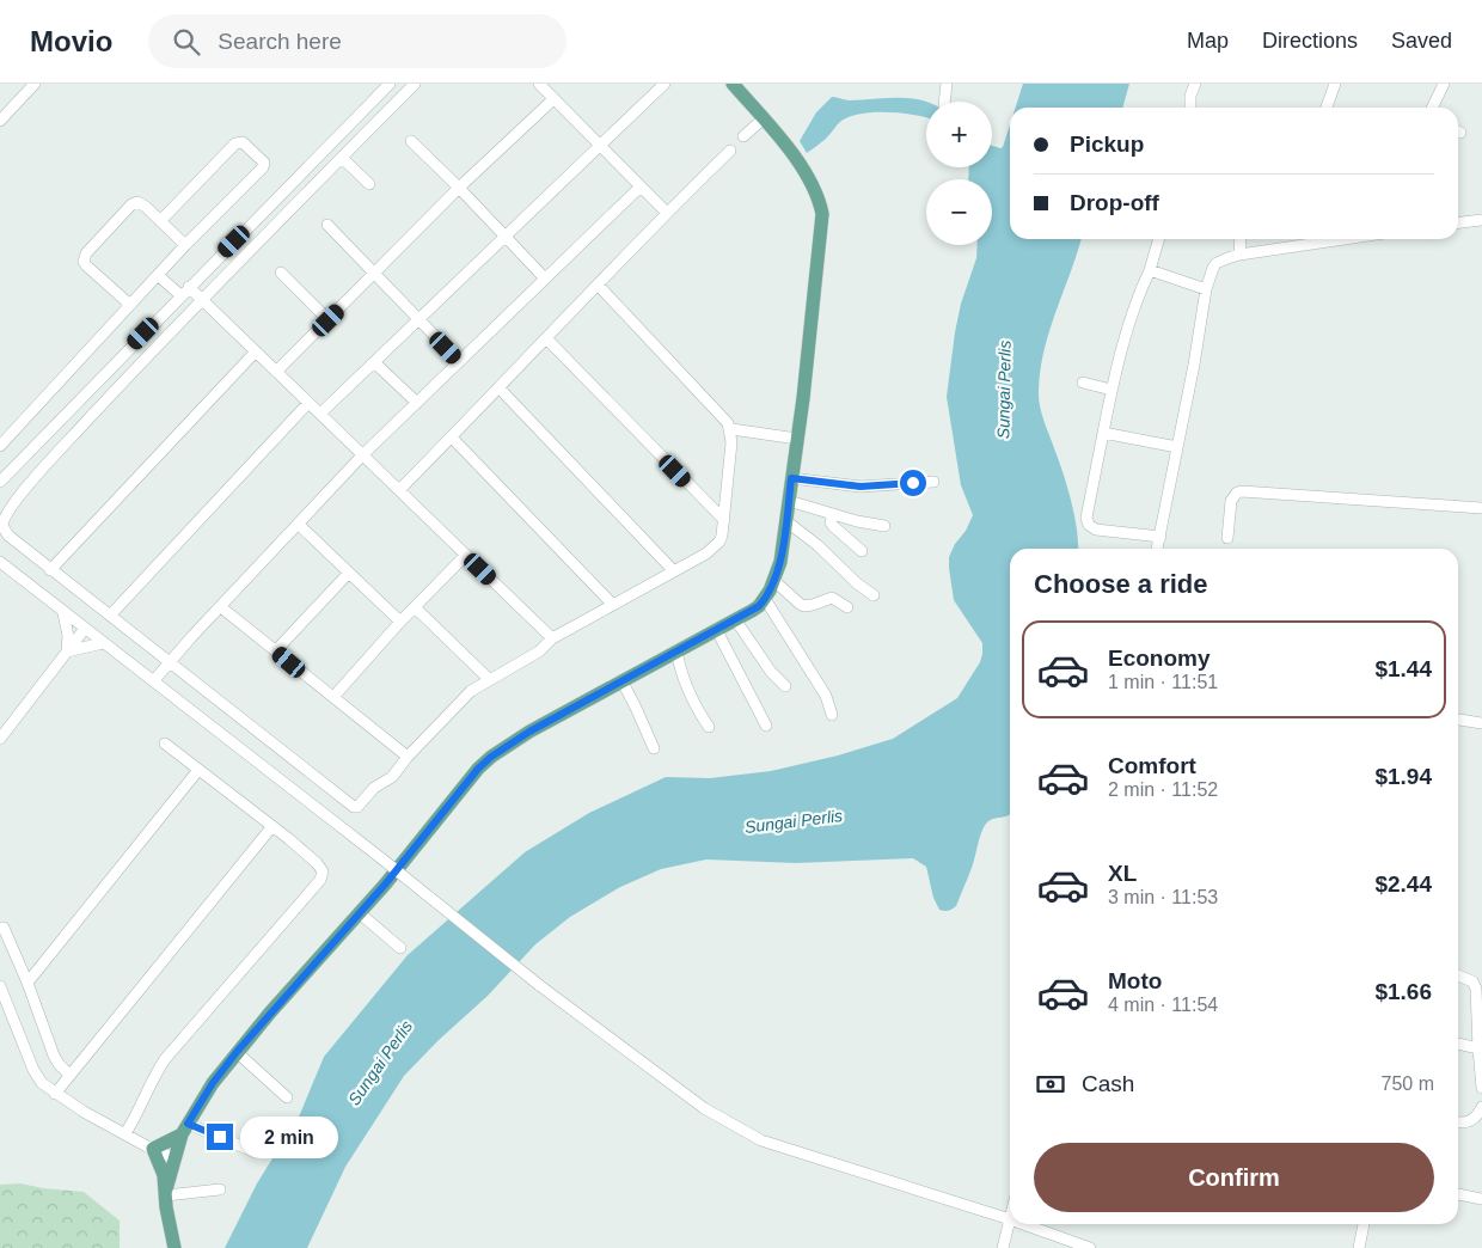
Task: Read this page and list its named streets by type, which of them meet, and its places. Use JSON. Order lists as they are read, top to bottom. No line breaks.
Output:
{"water":["Sungai Perlis"],"page":{"header":"Movio","search":"Search here","nav":["Map","Directions","Saved"],"map_buttons":["+","−"],"banner":["Pickup","Drop-off"],"heading":"Choose a ride","list":[{"name":"Economy","note":"1 min · 11:51","value":"$1.44"},{"name":"Comfort","note":"2 min · 11:52","value":"$1.94"},{"name":"XL","note":"3 min · 11:53","value":"$2.44"},{"name":"Moto","note":"4 min · 11:54","value":"$1.66"}],"pay":["Cash","750 m"],"bubble":"2 min","buttons":"Confirm"}}
